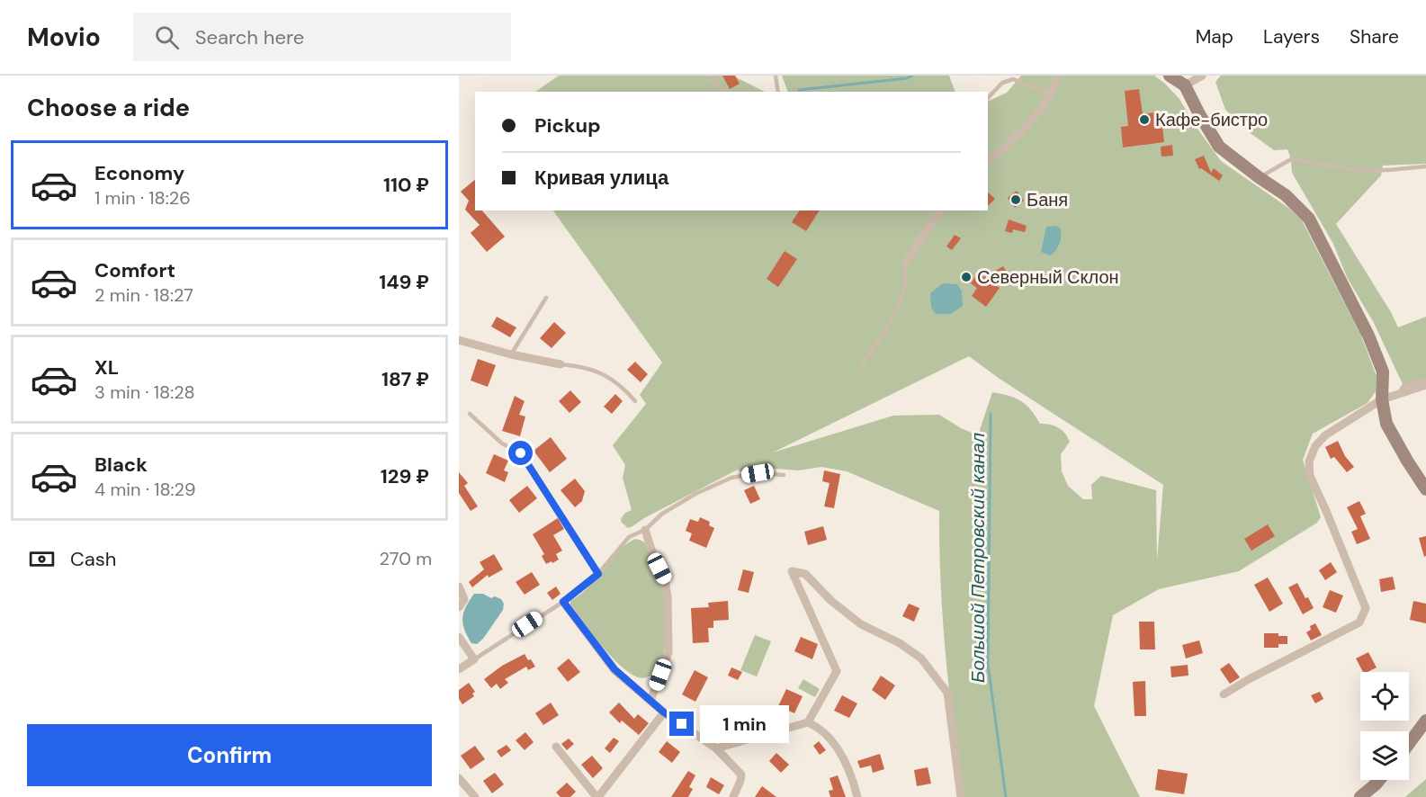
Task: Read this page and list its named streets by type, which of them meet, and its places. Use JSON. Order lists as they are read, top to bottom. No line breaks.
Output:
{"water":["Большой Петровский канал"],"places":["Кафе-бистро","Баня","Северный Склон"],"page":{"header":"Movio","search":"Search here","nav":["Map","Layers","Share"],"heading":"Choose a ride","banner":["Pickup","Кривая улица"],"list":[{"name":"Economy","note":"1 min · 18:26","value":"110 ₽"},{"name":"Comfort","note":"2 min · 18:27","value":"149 ₽"},{"name":"XL","note":"3 min · 18:28","value":"187 ₽"},{"name":"Black","note":"4 min · 18:29","value":"129 ₽"}],"pay":["Cash","270 m"],"bubble":"1 min","buttons":"Confirm"}}
